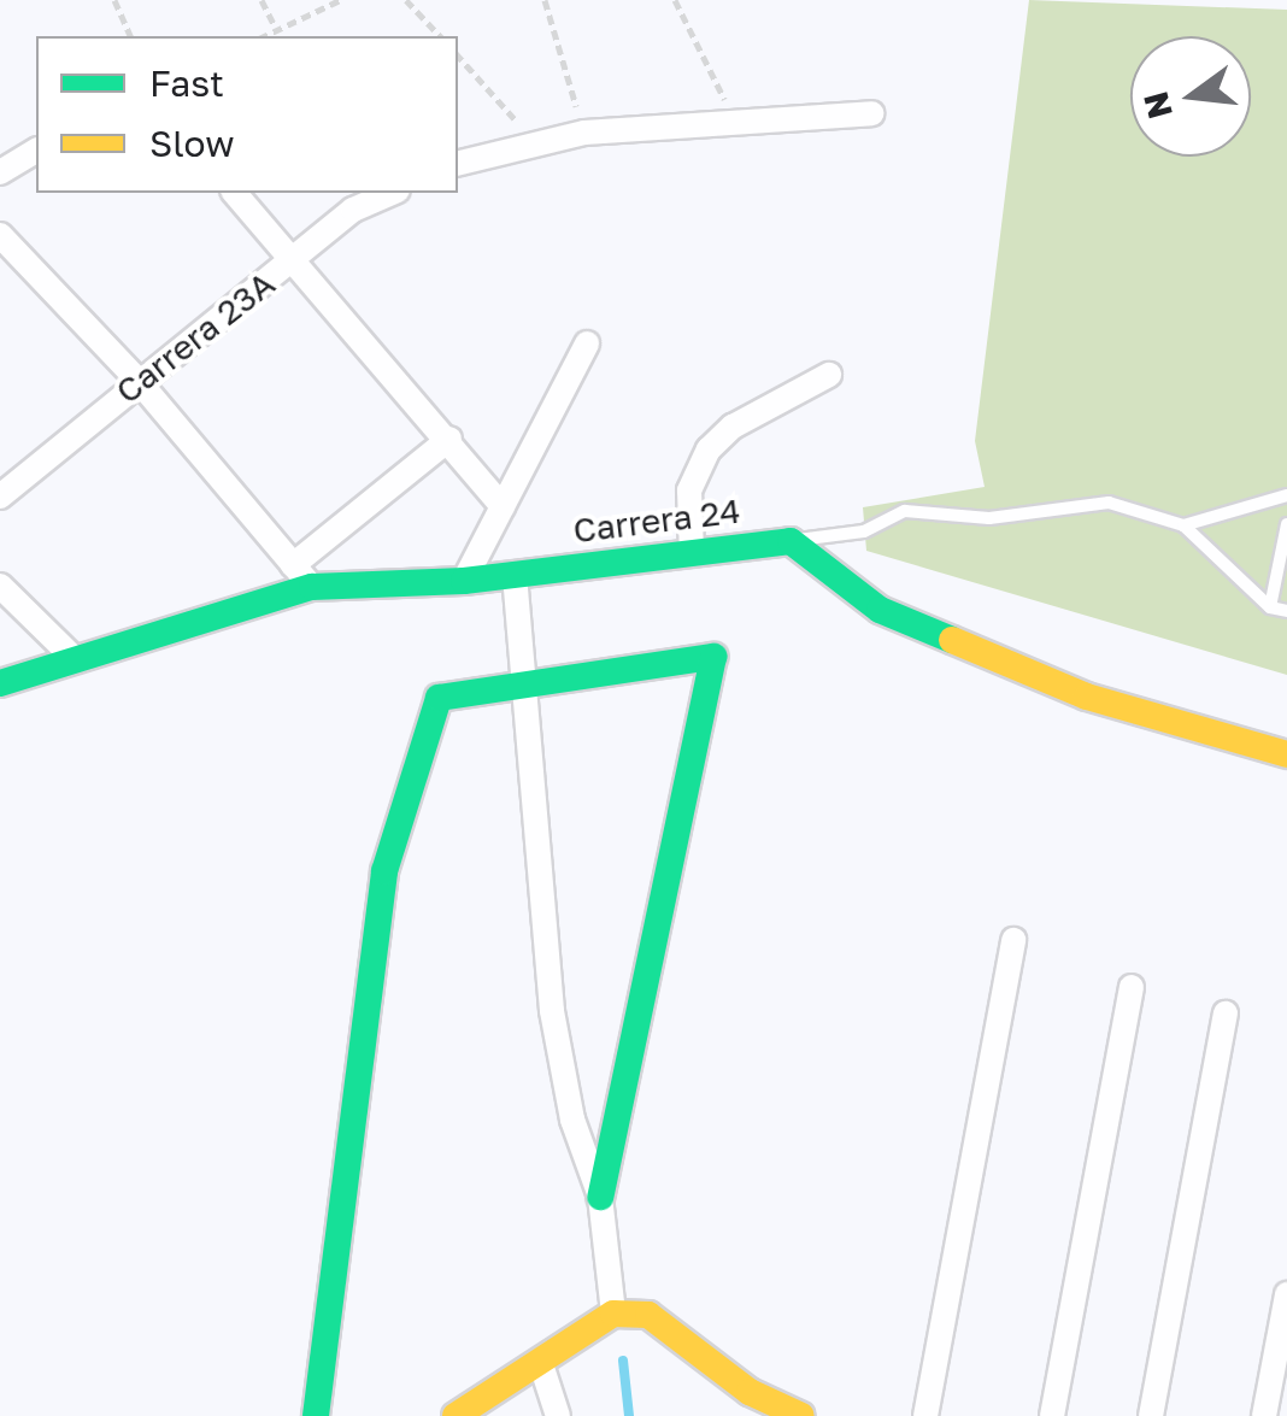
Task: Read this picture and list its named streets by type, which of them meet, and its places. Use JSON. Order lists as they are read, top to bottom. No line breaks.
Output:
{"streets":{"street":["Carrera 23A","Carrera 24"]},"legend":["Fast","Slow"],"north":"left"}
